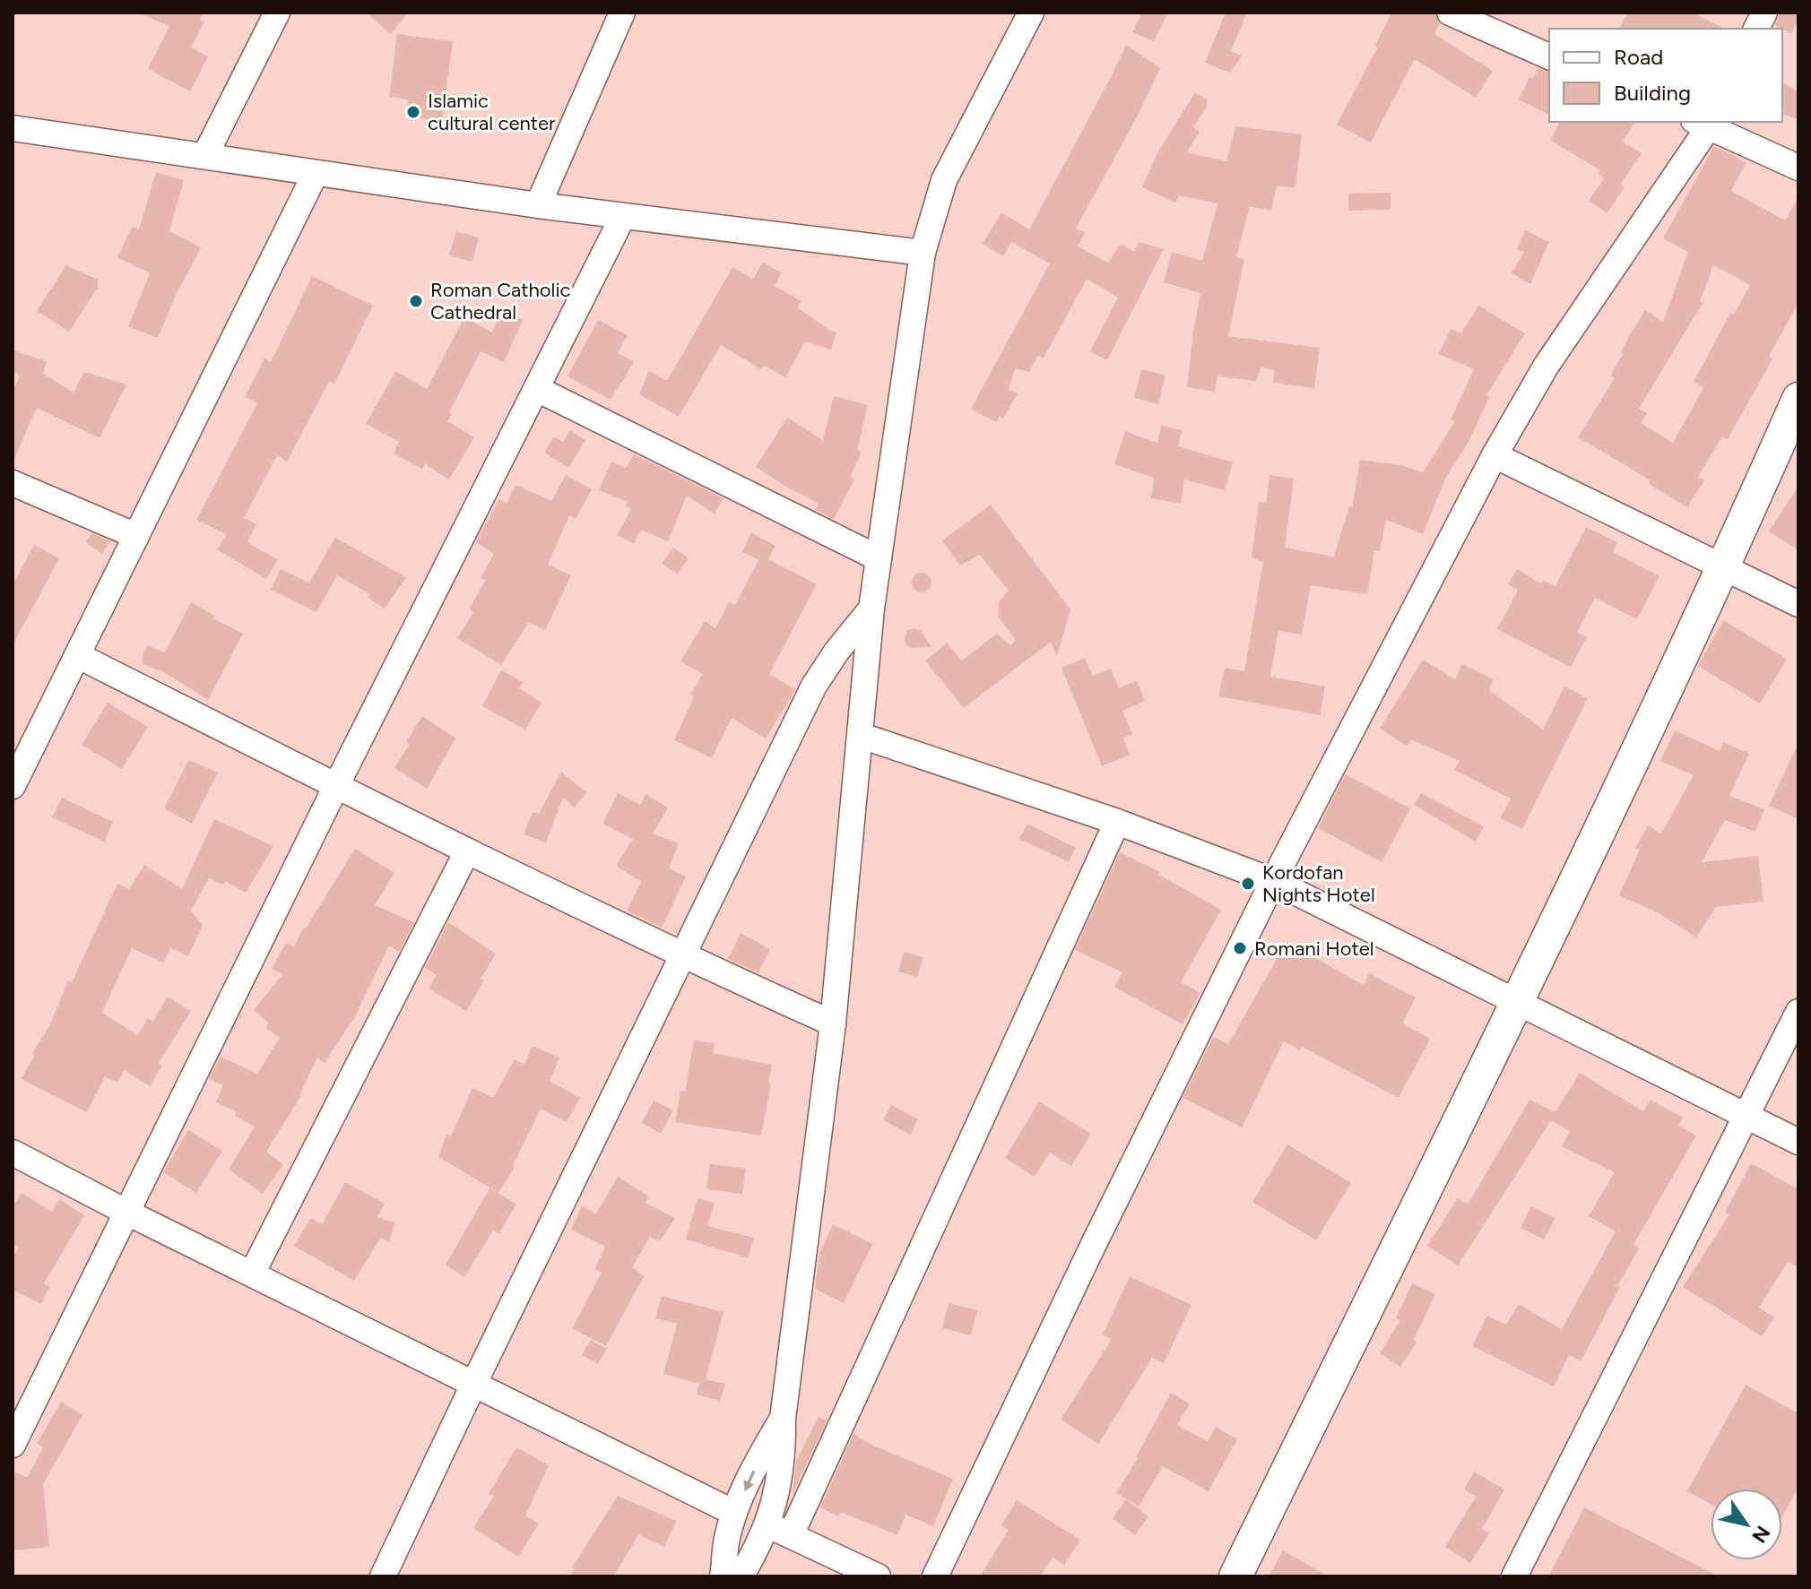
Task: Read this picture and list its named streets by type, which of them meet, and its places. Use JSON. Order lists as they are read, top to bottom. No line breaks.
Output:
{"places":["Islamic cultural center","Roman Catholic Cathedral","Kordofan Nights Hotel","Romani Hotel"],"legend":["Road","Building"],"north":"bottom right"}
